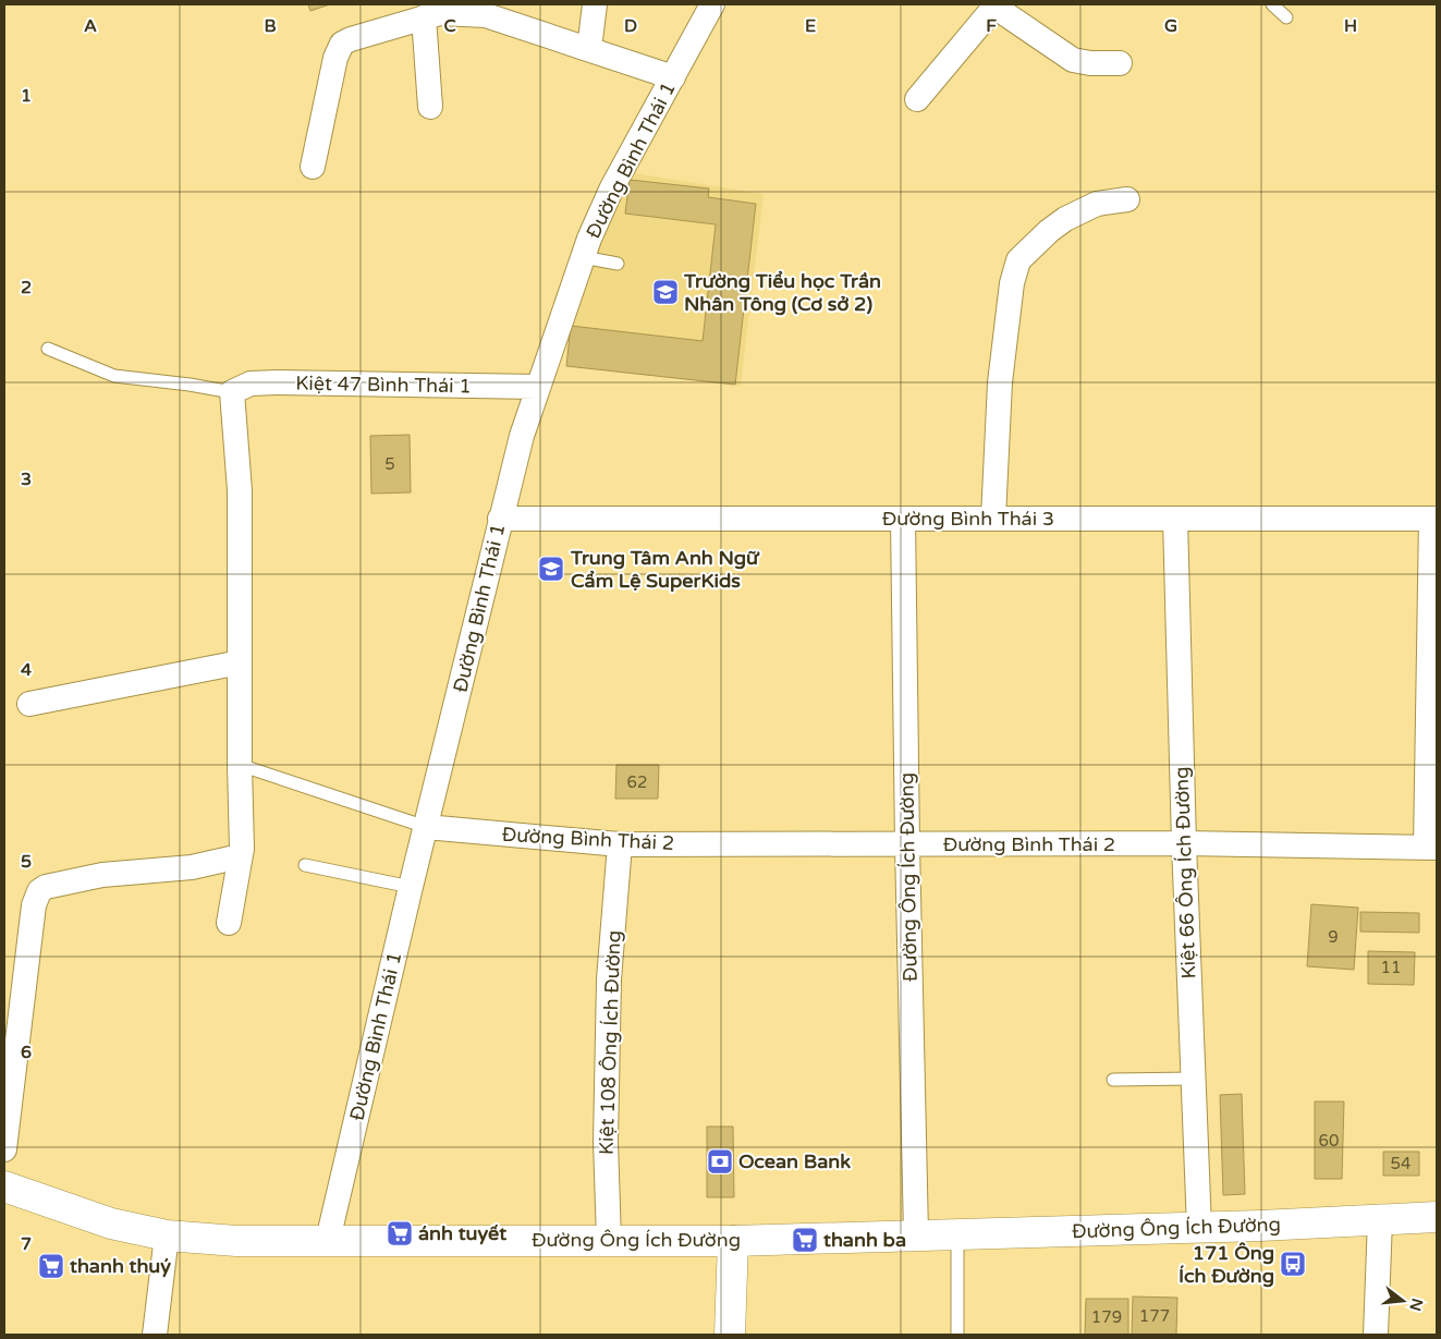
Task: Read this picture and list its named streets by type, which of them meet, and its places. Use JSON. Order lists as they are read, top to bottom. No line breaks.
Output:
{"streets":{"main road":["Đường Ông Ích Đường"],"street":["Đường Bình Thái 1","Kiệt 47 Bình Thái 1","Đường Bình Thái 3","Đường Bình Thái 2","Kiệt 66 Ông Ích Đường","Kiệt 108 Ông Ích Đường"]},"crossings":[["Đường Bình Thái 1","Kiệt 47 Bình Thái 1"],["Đường Bình Thái 1","Đường Bình Thái 3"],["Đường Bình Thái 1","Đường Bình Thái 2"],["Đường Bình Thái 1","Đường Ông Ích Đường"],["Đường Bình Thái 3","Kiệt 66 Ông Ích Đường"],["Đường Bình Thái 3","Đường Ông Ích Đường"],["Đường Bình Thái 2","Kiệt 66 Ông Ích Đường"],["Đường Bình Thái 2","Đường Ông Ích Đường"],["Đường Bình Thái 2","Kiệt 108 Ông Ích Đường"],["Kiệt 66 Ông Ích Đường","Đường Ông Ích Đường"],["Đường Ông Ích Đường","Kiệt 108 Ông Ích Đường"]],"places":{"school or university":["Trường Tiểu học Trần Nhân Tông (Cơ sở 2)","Trung Tâm Anh Ngữ Cẩm Lệ SuperKids"],"bank":["Ocean Bank"],"supermarket":["ánh tuyết","thanh ba","thanh thuý"],"bus stop":["171 Ông Ích Đường"]},"house_numbers":["5","62","9","11","60","54","177","179"],"north":"right","grid":{"columns":["A","B","C","D","E","F","G","H"],"rows":["1","2","3","4","5","6","7"]}}
